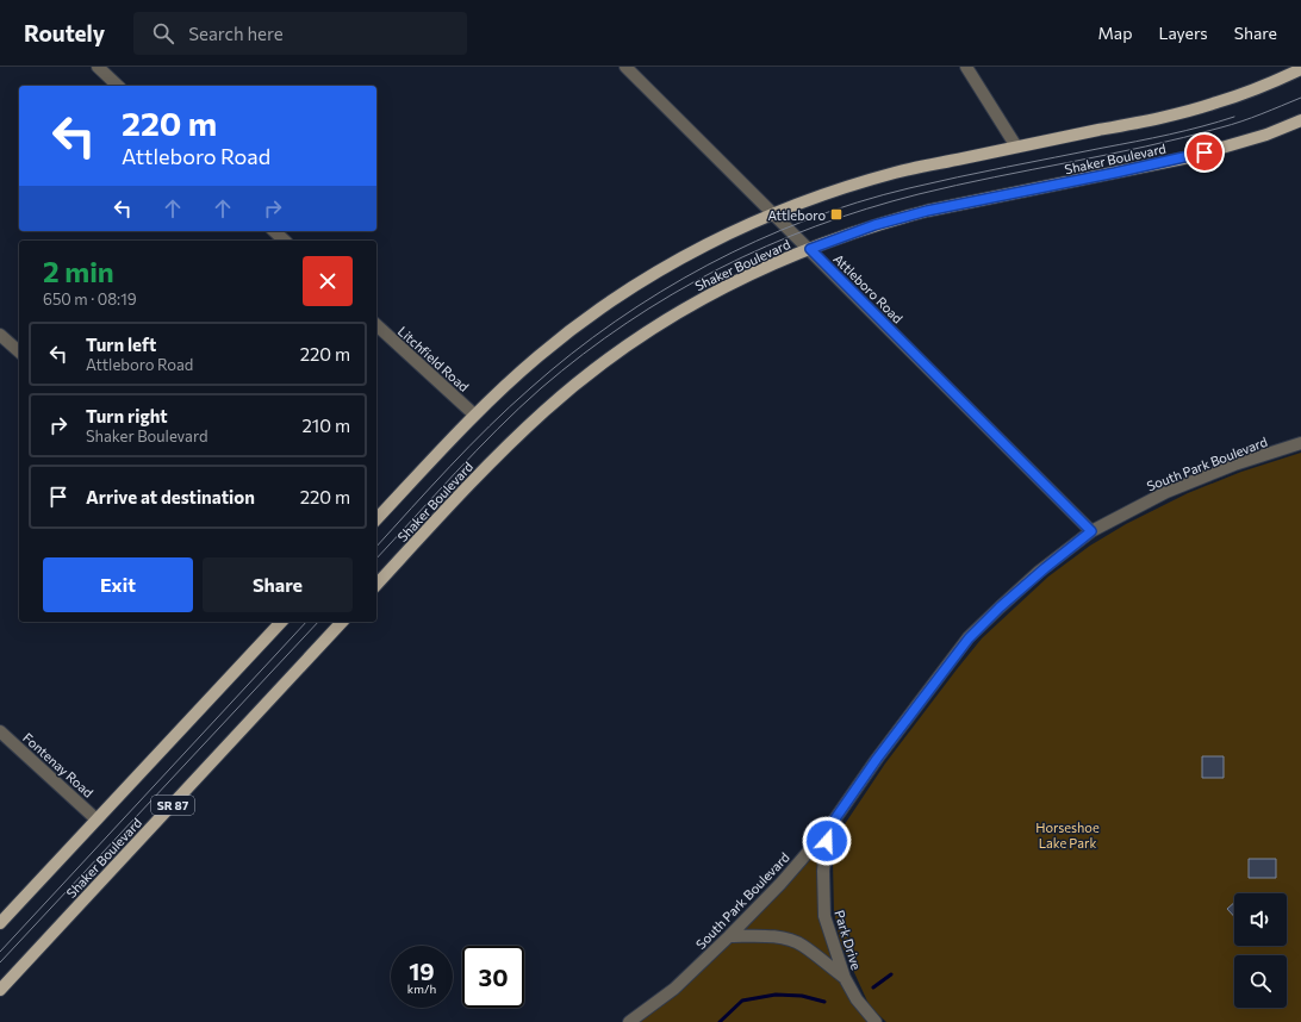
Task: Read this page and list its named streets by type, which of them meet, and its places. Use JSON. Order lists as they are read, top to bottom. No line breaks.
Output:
{"streets":{"main road":["Shaker Boulevard","SR 87"],"street":["Attleboro Road","Litchfield Road","South Park Boulevard","Fontenay Road","Park Drive"]},"crossings":[["Shaker Boulevard","Attleboro Road"],["Attleboro Road","South Park Boulevard"],["South Park Boulevard","Park Drive"]],"parks":["Horseshoe Lake Park"],"places":{"transit":["Attleboro"]},"page":{"header":"Routely","search":"Search here","nav":["Map","Layers","Share"],"turn":["220 m","Attleboro Road"],"heading":["2 min","650 m · 08:19"],"list":[{"name":"Turn left","note":"Attleboro Road","value":"220 m"},{"name":"Turn right","note":"Shaker Boulevard","value":"210 m"},{"name":"Arrive at destination","value":"220 m"}],"buttons":["Exit","Share"],"speed":"19 km/h","limit":"30"}}
